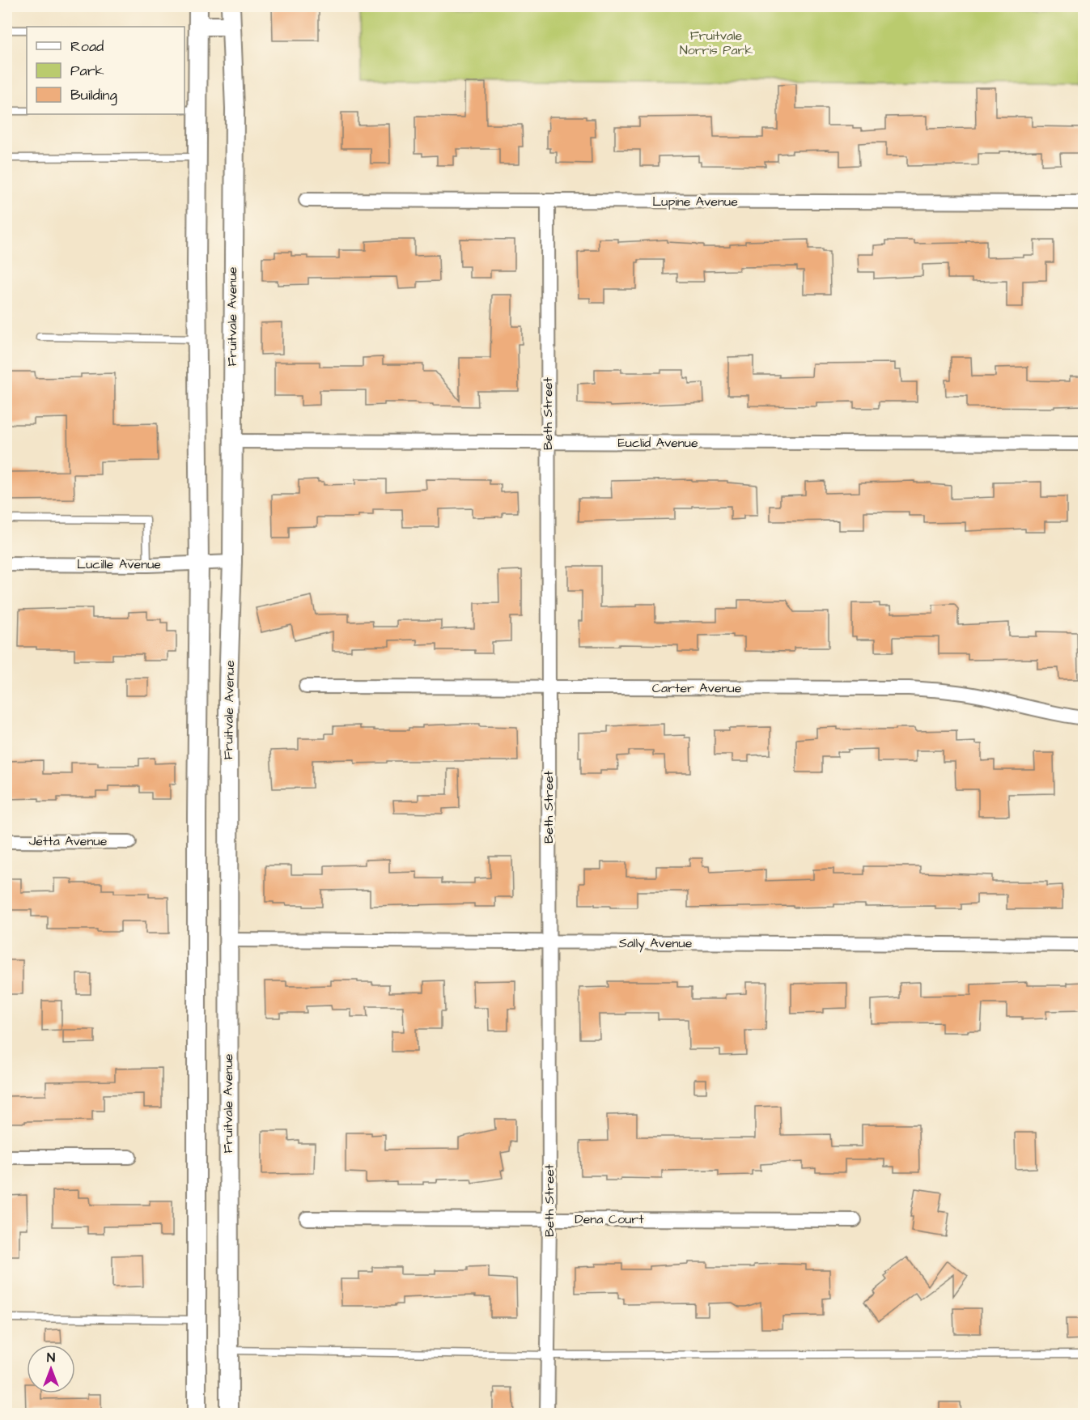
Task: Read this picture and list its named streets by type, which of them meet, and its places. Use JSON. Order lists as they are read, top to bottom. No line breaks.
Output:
{"streets":{"main road":["Fruitvale Avenue"],"street":["Lupine Avenue","Beth Street","Euclid Avenue","Lucille Avenue","Carter Avenue","Jetta Avenue","Sally Avenue","Dena Court"]},"crossings":[["Lupine Avenue","Beth Street"],["Fruitvale Avenue","Euclid Avenue"],["Fruitvale Avenue","Lucille Avenue"],["Fruitvale Avenue","Sally Avenue"],["Beth Street","Euclid Avenue"],["Beth Street","Carter Avenue"],["Beth Street","Sally Avenue"],["Beth Street","Dena Court"]],"parks":["Fruitvale Norris Park"],"legend":["Road","Park","Building"],"north":"top"}
